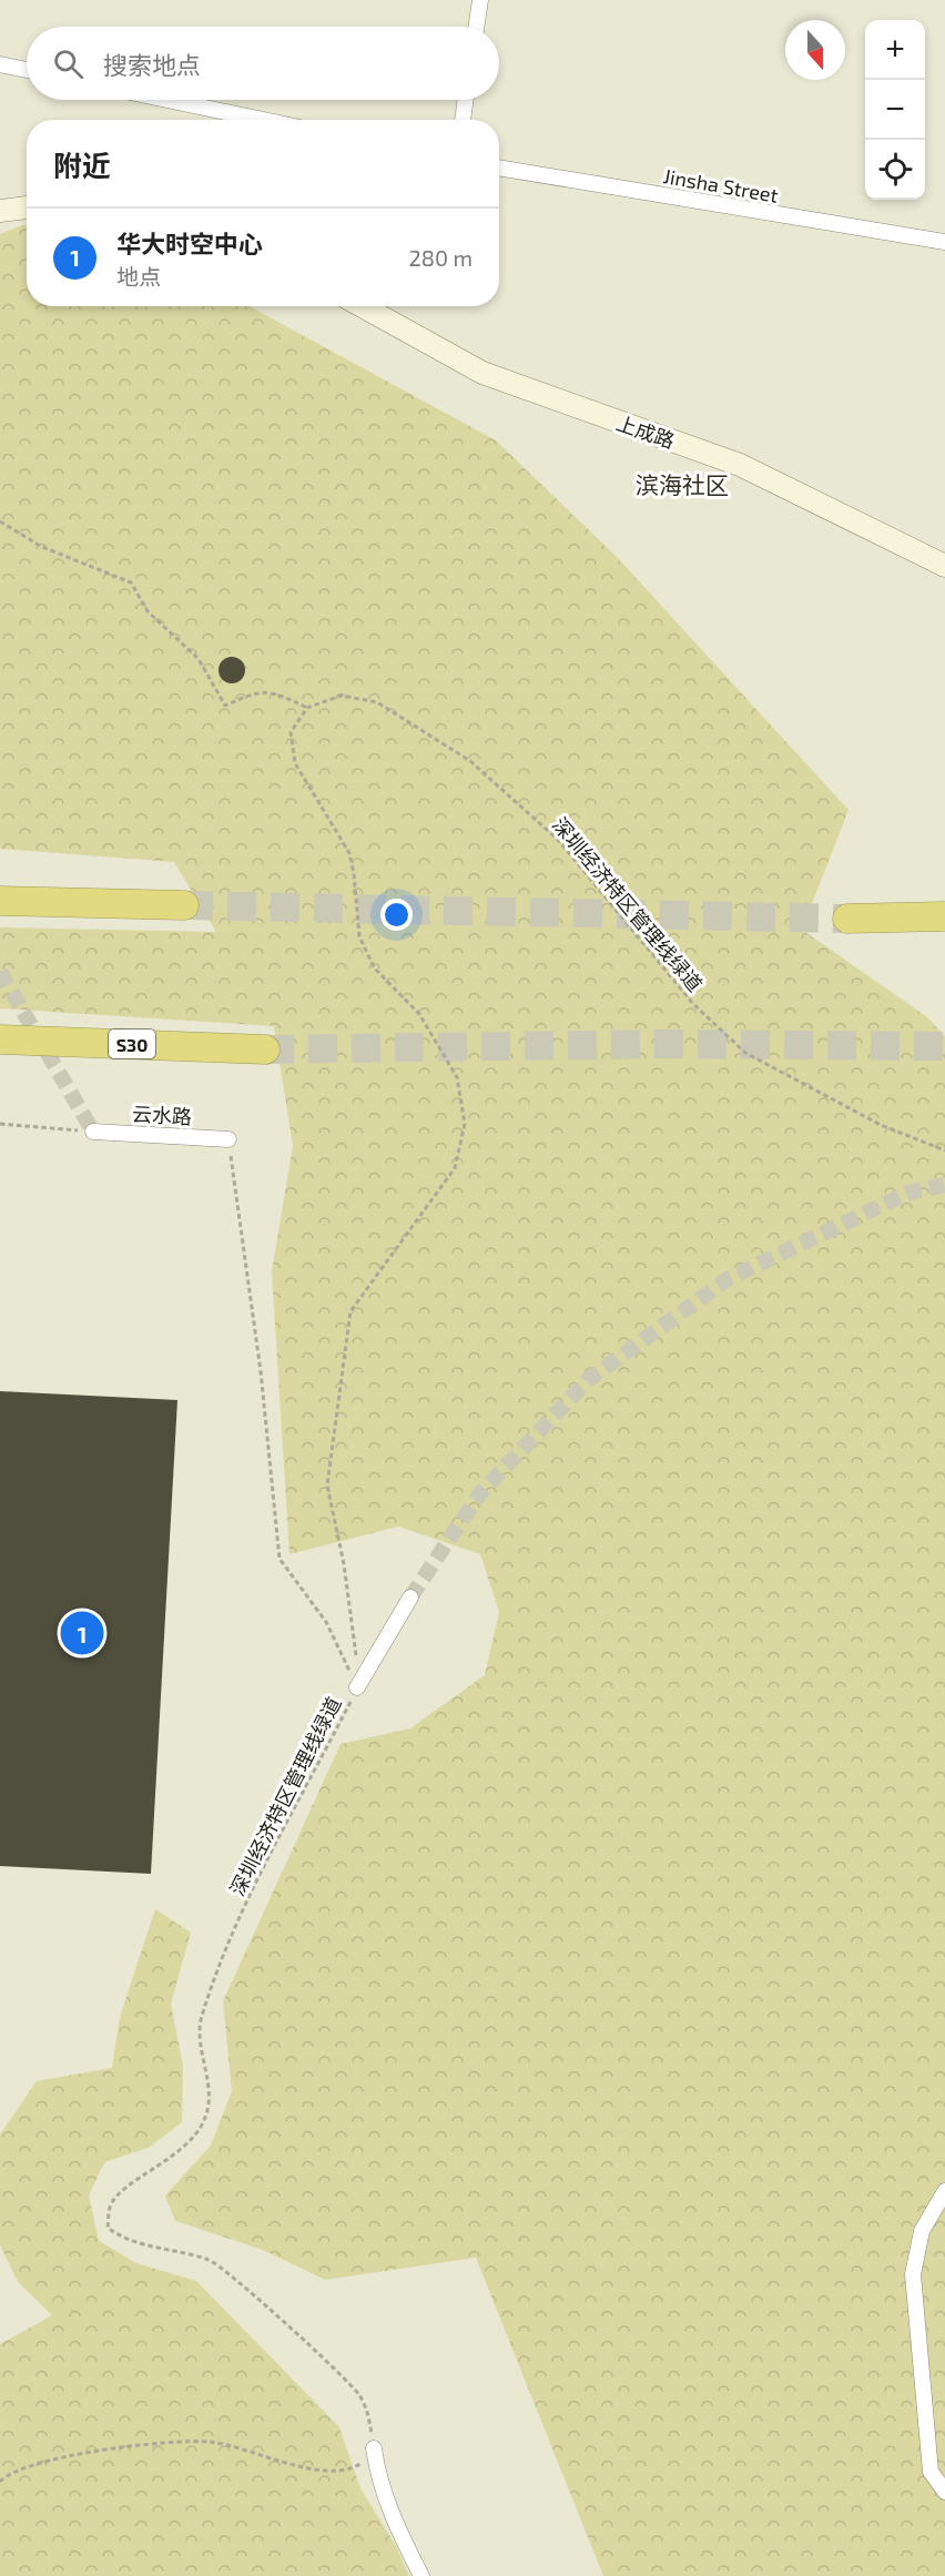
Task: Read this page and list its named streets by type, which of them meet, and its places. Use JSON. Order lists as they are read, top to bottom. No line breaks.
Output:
{"streets":{"highway":["S30"],"street":["Jinsha Street","上成路","云水路"],"path":["深圳经济特区管理线绿道"]},"districts":["滨海社区"],"north":"bottom","page":{"map_buttons":["+","−"],"search":"搜索地点","heading":"附近","list":[{"mark":"1","name":"华大时空中心","note":"地点","value":"280 m"}],"pins":"1"}}
